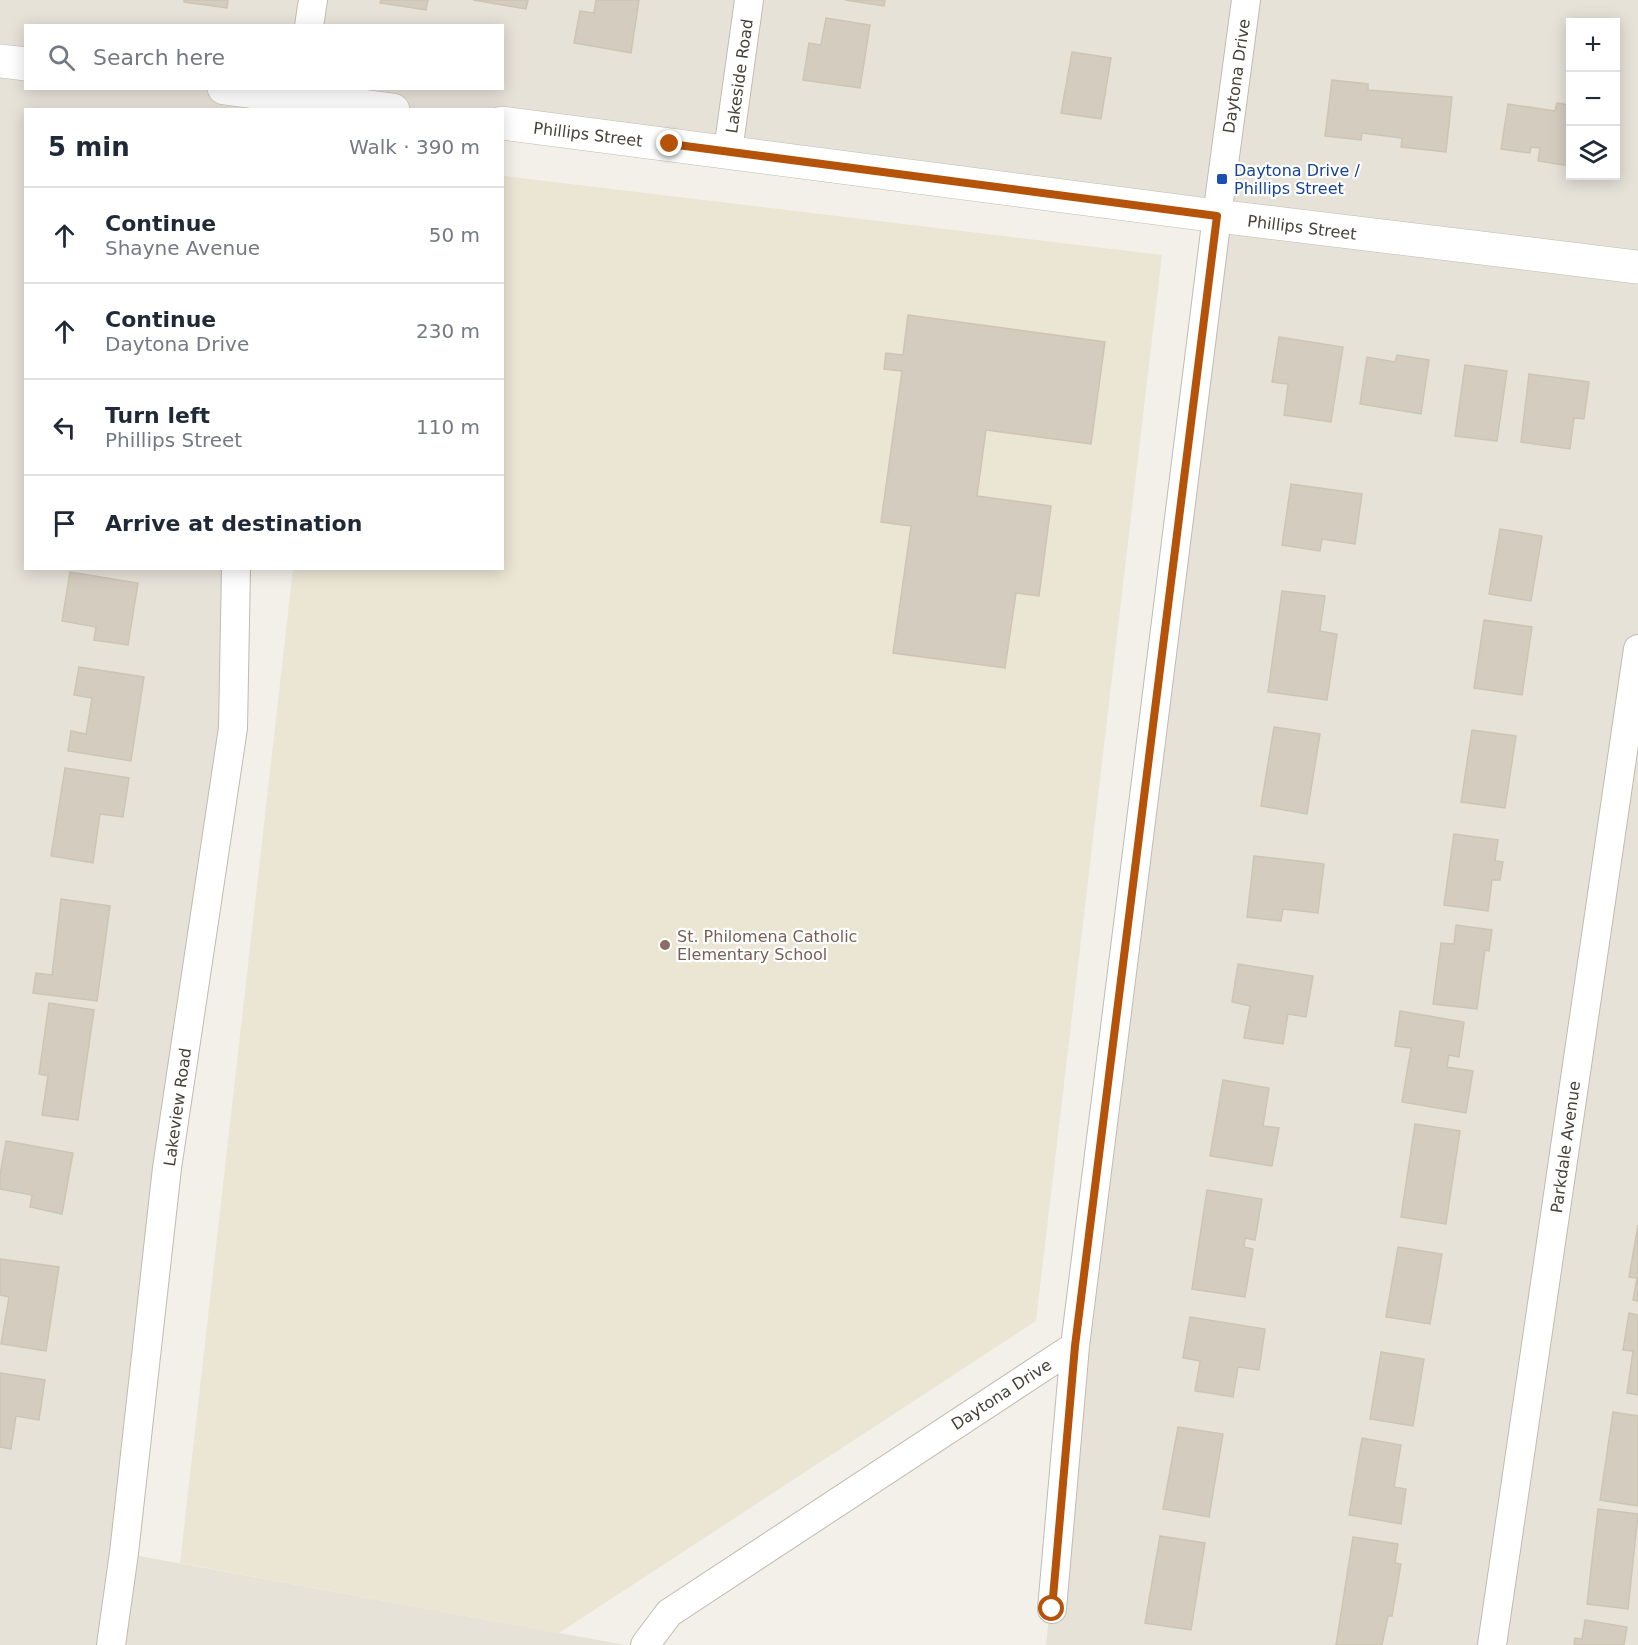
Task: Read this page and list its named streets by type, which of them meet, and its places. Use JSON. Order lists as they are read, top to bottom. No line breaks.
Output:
{"streets":{"street":["Lakeside Road","Daytona Drive","Phillips Street","Lakeview Road","Parkdale Avenue"]},"crossings":[["Lakeside Road","Phillips Street"],["Daytona Drive","Phillips Street"]],"places":{"transit":["Daytona Drive / Phillips Street"],"other":["St. Philomena Catholic Elementary School"]},"page":{"map_buttons":["+","−"],"search":"Search here","heading":["5 min","Walk · 390 m"],"list":[["Continue","Shayne Avenue","50 m"],["Continue","Daytona Drive","230 m"],["Turn left","Phillips Street","110 m"],"Arrive at destination"]}}
